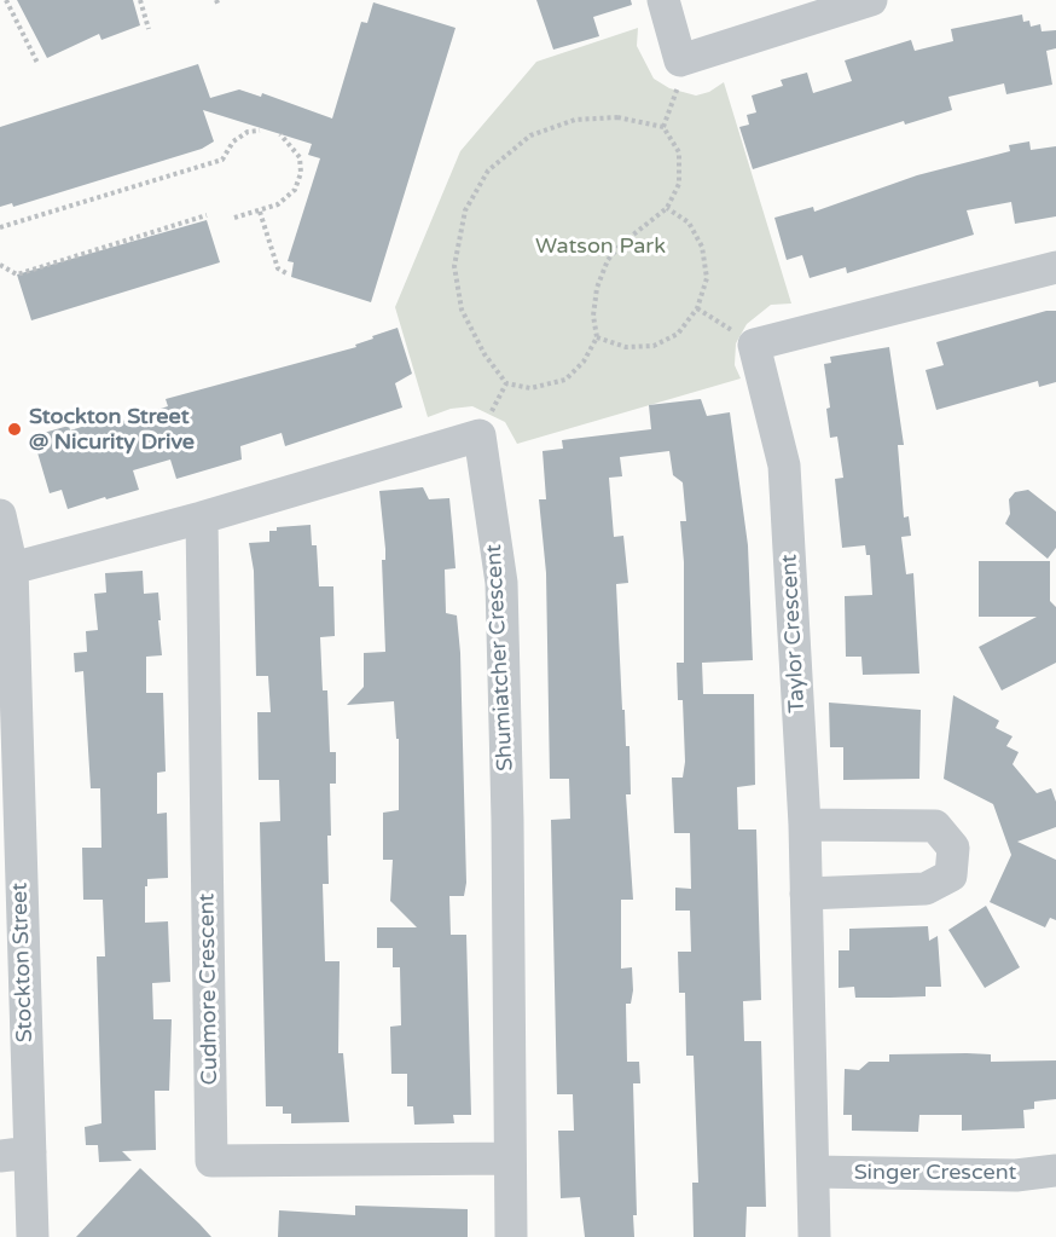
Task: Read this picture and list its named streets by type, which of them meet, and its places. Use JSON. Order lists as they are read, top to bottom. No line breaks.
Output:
{"streets":{"street":["Taylor Crescent","Shumiatcher Crescent","Stockton Street","Cudmore Crescent","Singer Crescent"]},"crossings":[["Taylor Crescent","Singer Crescent"],["Shumiatcher Crescent","Stockton Street"],["Shumiatcher Crescent","Cudmore Crescent"]],"parks":["Watson Park"],"places":["Stockton Street @ Nicurity Drive"]}
